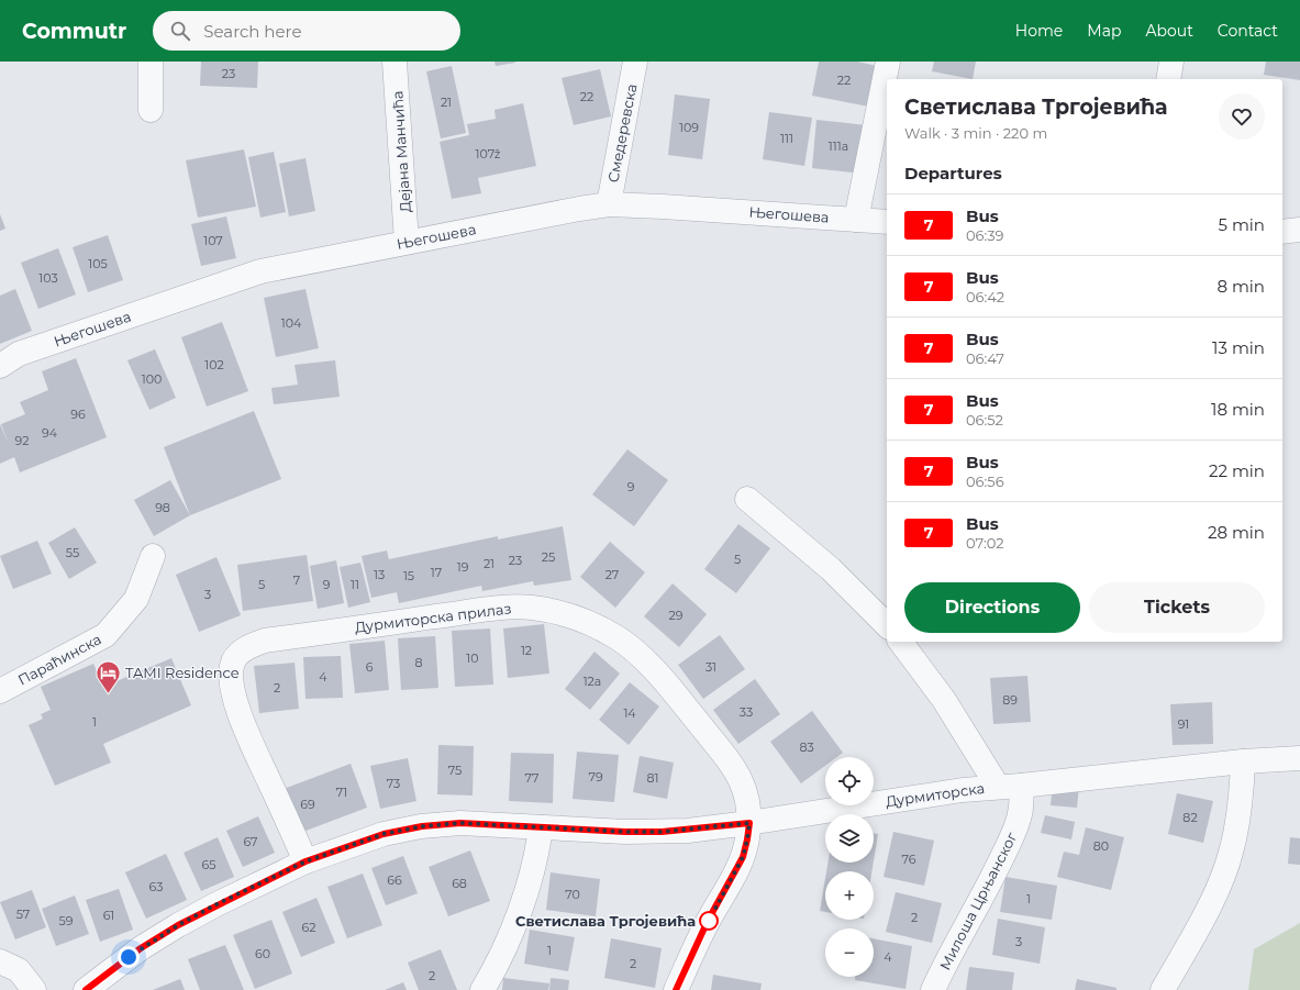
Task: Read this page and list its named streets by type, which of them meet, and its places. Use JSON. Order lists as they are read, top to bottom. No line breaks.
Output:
{"streets":{"street":["Смедеревска","Дејана Манчића","Његошева","Дурмиторска прилаз","Параћинска","Дурмиторска","Милоша Црњанског"]},"crossings":[["Смедеревска","Његошева"],["Дејана Манчића","Његошева"],["Дурмиторска прилаз","Дурмиторска"],["Дурмиторска","Милоша Црњанског"]],"places":{"hotel":["TAMI Residence"],"other":["Светислава Тргојевића"]},"lines":["bus line 7"],"house_numbers":["23","22","22","21","109","111","111a","107ž","107","105","103","104","102","100","96","94","92","9","98","55","25","5","23","21","19","17","13","27","15","7","5","9","11","3","29","12","10","8","6","31","4","12a","2","89","33","14","1","91","83","75","79","77","81","73","71","69","82","67","80","76","65","66","68","63","70","1","57","61","2","59","62","3","1","60","4","2","2"],"page":{"header":"Commutr","search":"Search here","nav":["Home","Map","About","Contact"],"heading":[["Светислава Тргојевића","Walk · 3 min · 220 m"],"Departures"],"list":[{"mark":"7","name":"Bus","note":"06:39","value":"5 min"},{"mark":"7","name":"Bus","note":"06:42","value":"8 min"},{"mark":"7","name":"Bus","note":"06:47","value":"13 min"},{"mark":"7","name":"Bus","note":"06:52","value":"18 min"},{"mark":"7","name":"Bus","note":"06:56","value":"22 min"},{"mark":"7","name":"Bus","note":"07:02","value":"28 min"}],"buttons":["Directions","Tickets"],"map_buttons":["+","−"]}}
